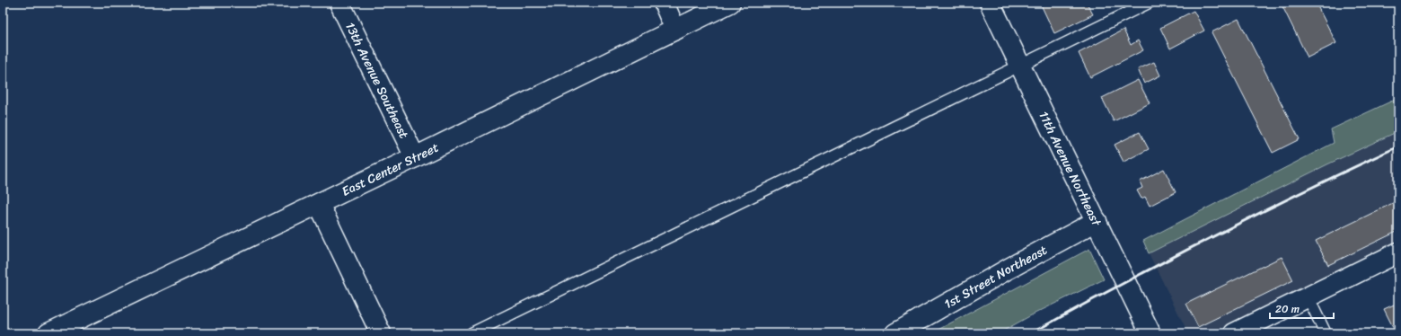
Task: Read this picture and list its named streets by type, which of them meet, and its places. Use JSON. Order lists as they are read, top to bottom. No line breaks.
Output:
{"streets":{"street":["13th Avenue Southeast","11th Avenue Northeast","East Center Street","1st Street Northeast"]},"crossings":[["13th Avenue Southeast","East Center Street"],["11th Avenue Northeast","1st Street Northeast"]],"scale_bar":"20 m"}
